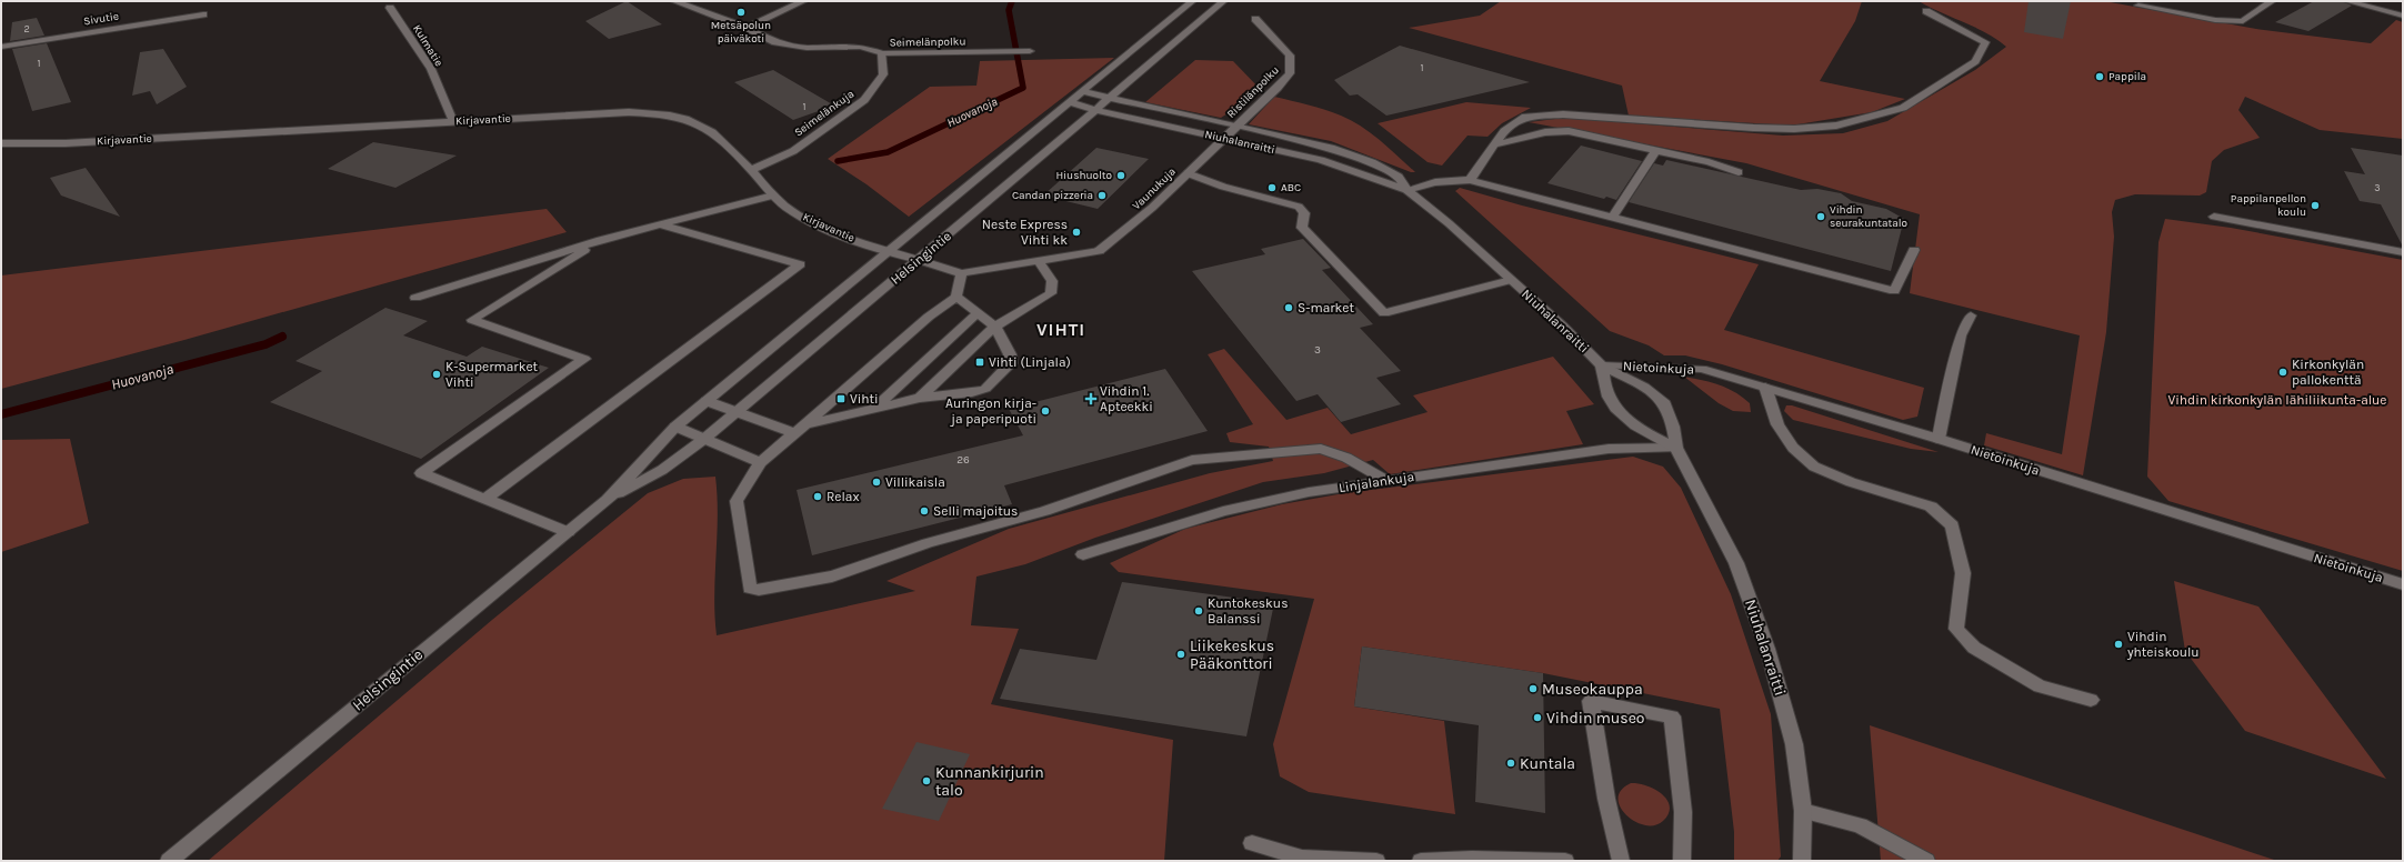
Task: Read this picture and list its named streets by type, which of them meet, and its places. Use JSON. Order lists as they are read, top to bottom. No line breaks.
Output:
{"streets":{"street":["Sivutie","Seimelänpolku","Kulmatie","Ristilänpolku","Seimelänkuja","Kirjavantie","Niuhalanraitti","Vaunukuja","Helsingintie","Nietoinkuja","Linjalankuja"]},"crossings":[["Seimelänpolku","Seimelänkuja"],["Kulmatie","Kirjavantie"],["Ristilänpolku","Niuhalanraitti"],["Ristilänpolku","Vaunukuja"],["Seimelänkuja","Kirjavantie"],["Kirjavantie","Helsingintie"],["Niuhalanraitti","Vaunukuja"],["Niuhalanraitti","Helsingintie"],["Niuhalanraitti","Nietoinkuja"],["Niuhalanraitti","Linjalankuja"]],"districts":["VIHTI"],"water":["Huovanoja"],"parks":["Vihdin kirkonkylän lähiliikunta-alue"],"places":{"other":["Metsäpolun päiväkoti","Pappila","Hiushuolto","ABC","Candan pizzeria","Pappilanpellon koulu","Vihdin seurakuntatalo","Neste Express Vihti kk","S-market","Kirkonkylän pallokenttä","K-Supermarket Vihti","Auringon kirja- ja paperipuoti","Villikaisla","Relax","Selli majoitus","Kuntokeskus Balanssi","Vihdin yhteiskoulu","Liikekeskus Pääkonttori","Museokauppa","Vihdin museo","Kuntala","Kunnankirjurin talo"],"transit":["Vihti (Linjala)","Vihti"],"health":["Vihdin 1. Apteekki"]},"house_numbers":["2","1","1","1","3","3","26"]}
